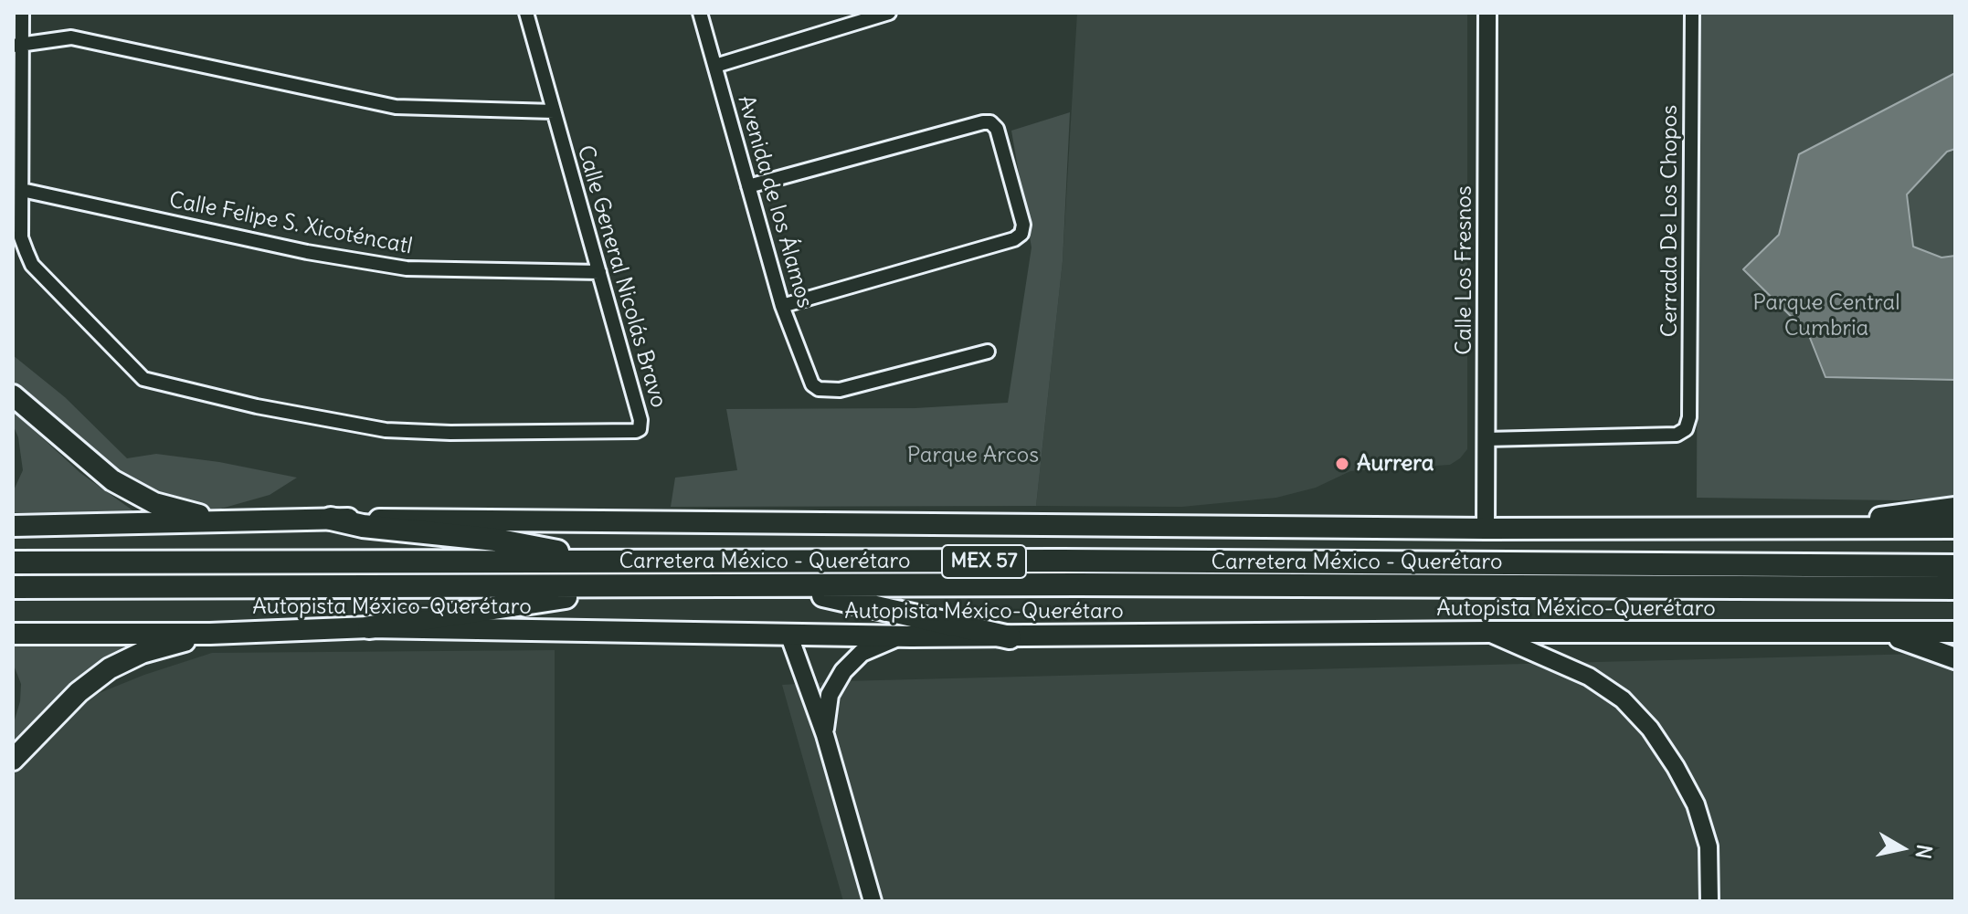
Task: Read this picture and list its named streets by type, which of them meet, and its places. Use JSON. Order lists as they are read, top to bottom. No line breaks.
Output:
{"streets":{"highway":["Carretera México - Querétaro","MEX 57"],"main road":["Autopista México-Querétaro"],"street":["Avenida de los Álamos","Cerrada De Los Chopos","Calle Felipe S. Xicoténcatl","Calle Los Fresnos","Calle General Nicolás Bravo"]},"crossings":[["Cerrada De Los Chopos","Calle Los Fresnos"],["Calle Felipe S. Xicoténcatl","Calle General Nicolás Bravo"]],"parks":["Parque Central Cumbria","Parque Arcos"],"places":["Aurrera"],"north":"right"}
